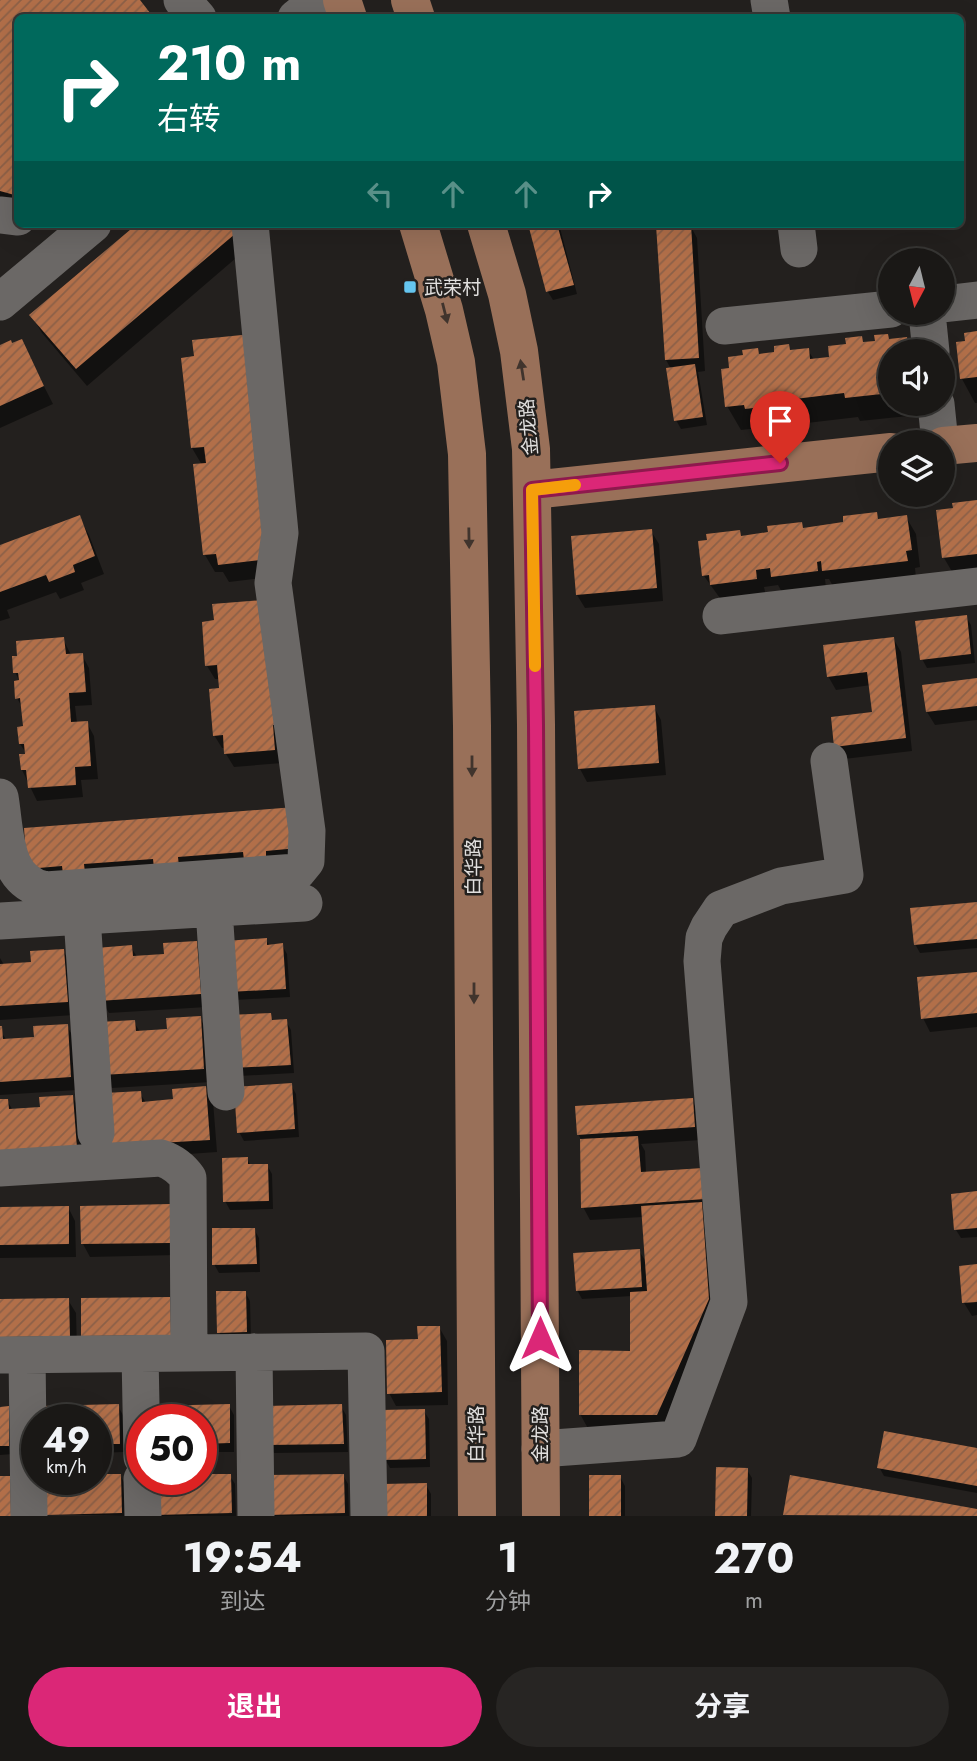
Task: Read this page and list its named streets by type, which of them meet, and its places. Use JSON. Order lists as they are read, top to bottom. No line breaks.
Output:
{"streets":{"main road":["金龙路","白华路"]},"one_way":["白华路"],"places":{"transit":["武荣村"]},"north":"bottom","page":{"turn":["210 m","右转"],"speed":"49 km/h","limit":"50","eta":["19:54","到达","1","分钟","270","m"],"buttons":["退出","分享"]}}
